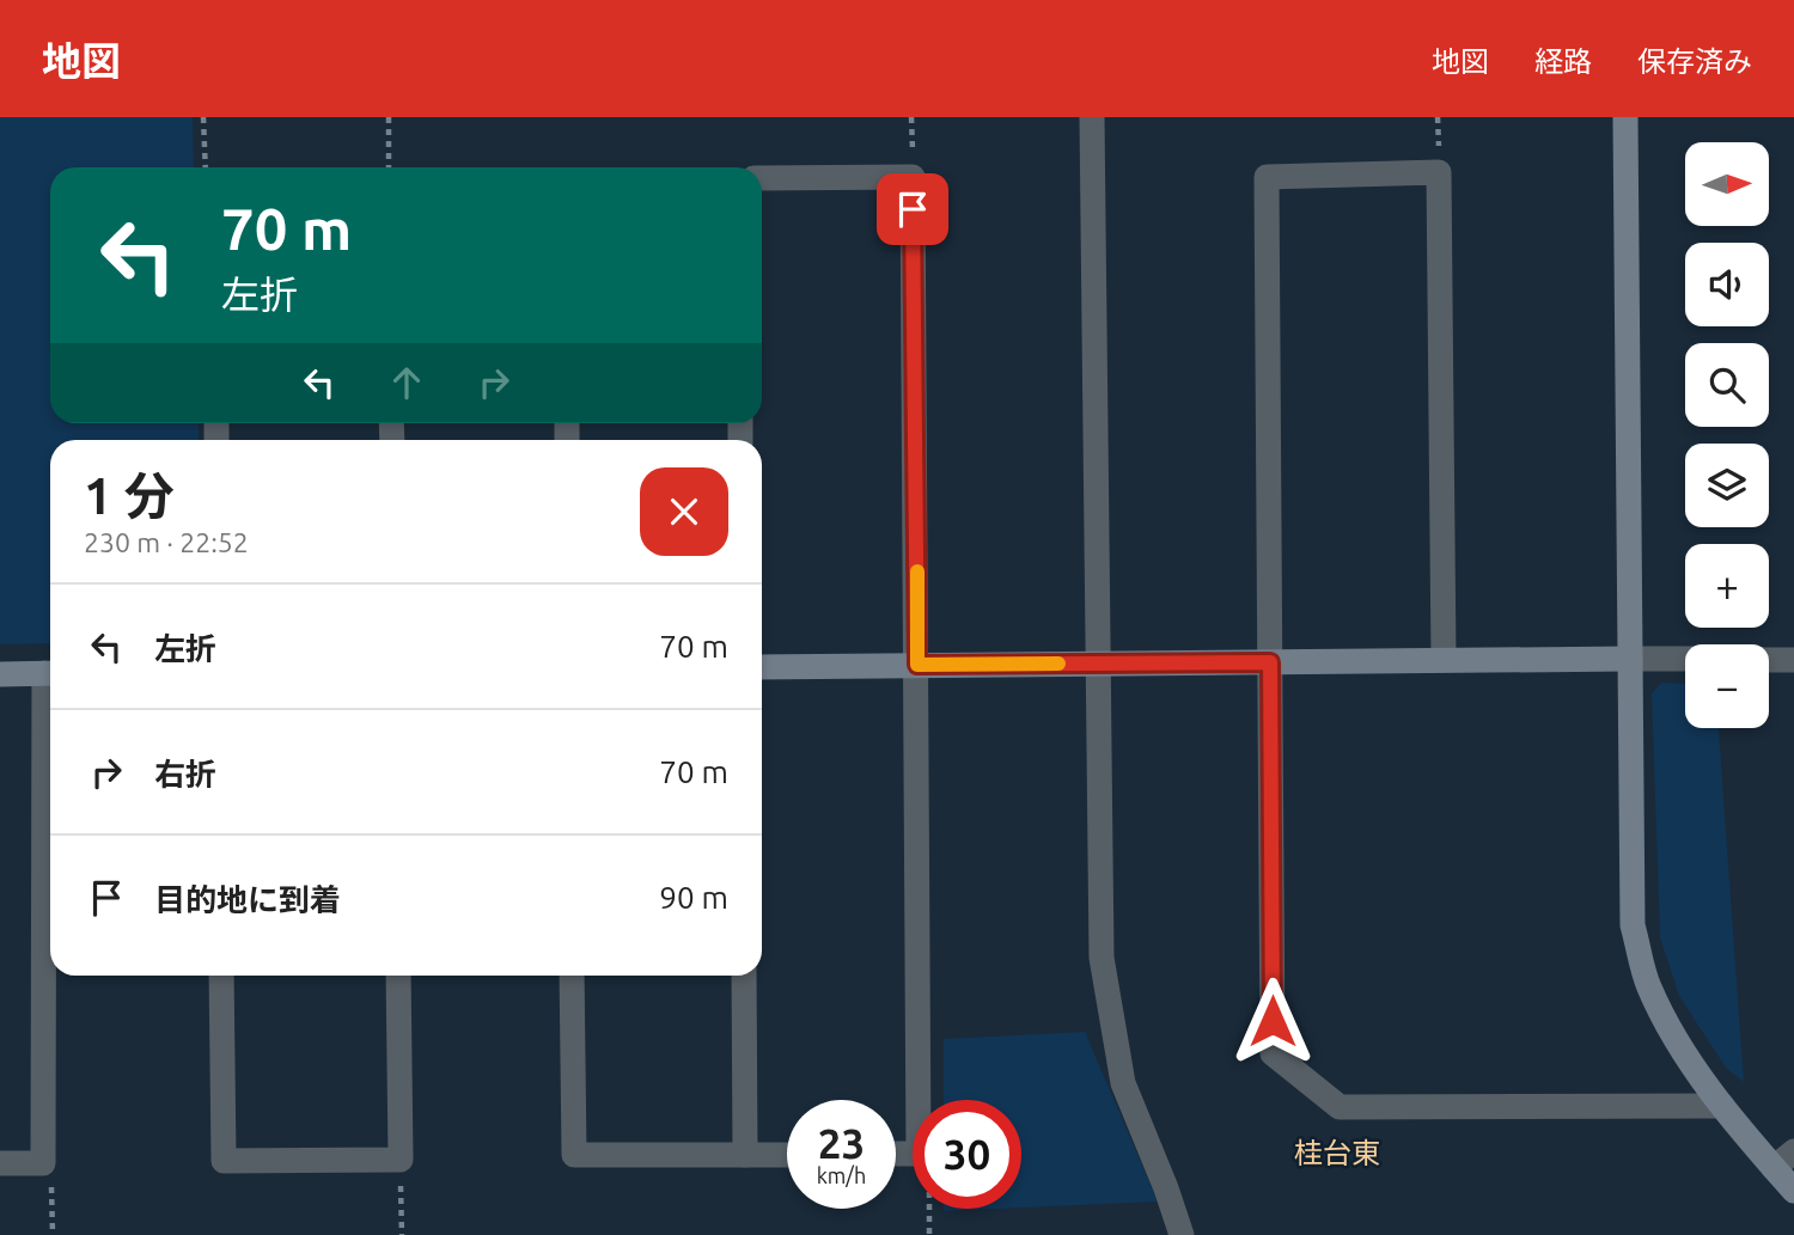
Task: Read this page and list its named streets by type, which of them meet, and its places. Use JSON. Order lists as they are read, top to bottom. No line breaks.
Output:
{"districts":["桂台東"],"north":"right","page":{"header":"地図","nav":["地図","経路","保存済み"],"map_buttons":["+","−"],"turn":["70 m","左折"],"heading":["1 分","230 m · 22:52"],"list":[{"name":"左折","value":"70 m"},{"name":"右折","value":"70 m"},{"name":"目的地に到着","value":"90 m"}],"speed":"23 km/h","limit":"30"}}
